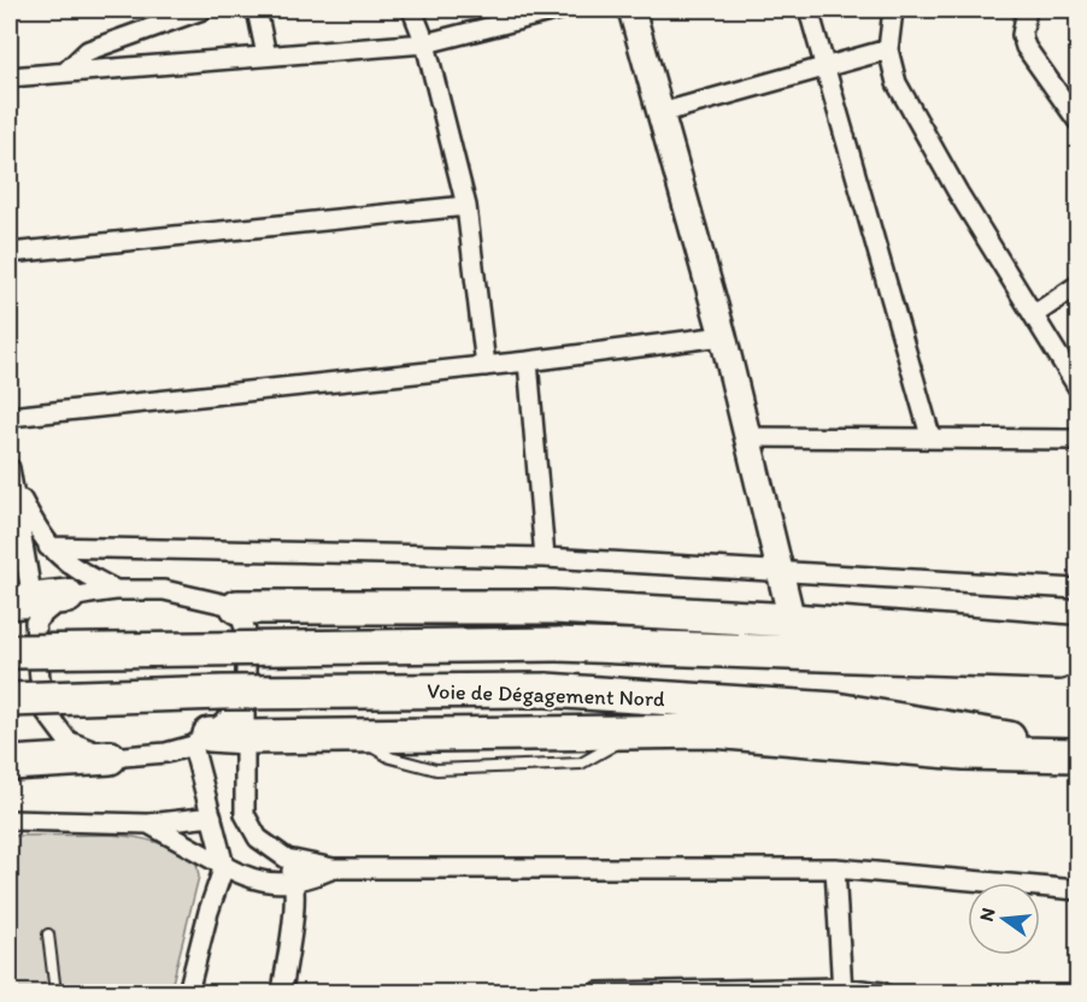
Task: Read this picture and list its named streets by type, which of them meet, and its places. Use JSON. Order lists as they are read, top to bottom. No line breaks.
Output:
{"streets":{"highway":["Voie de Dégagement Nord"]},"north":"left"}
